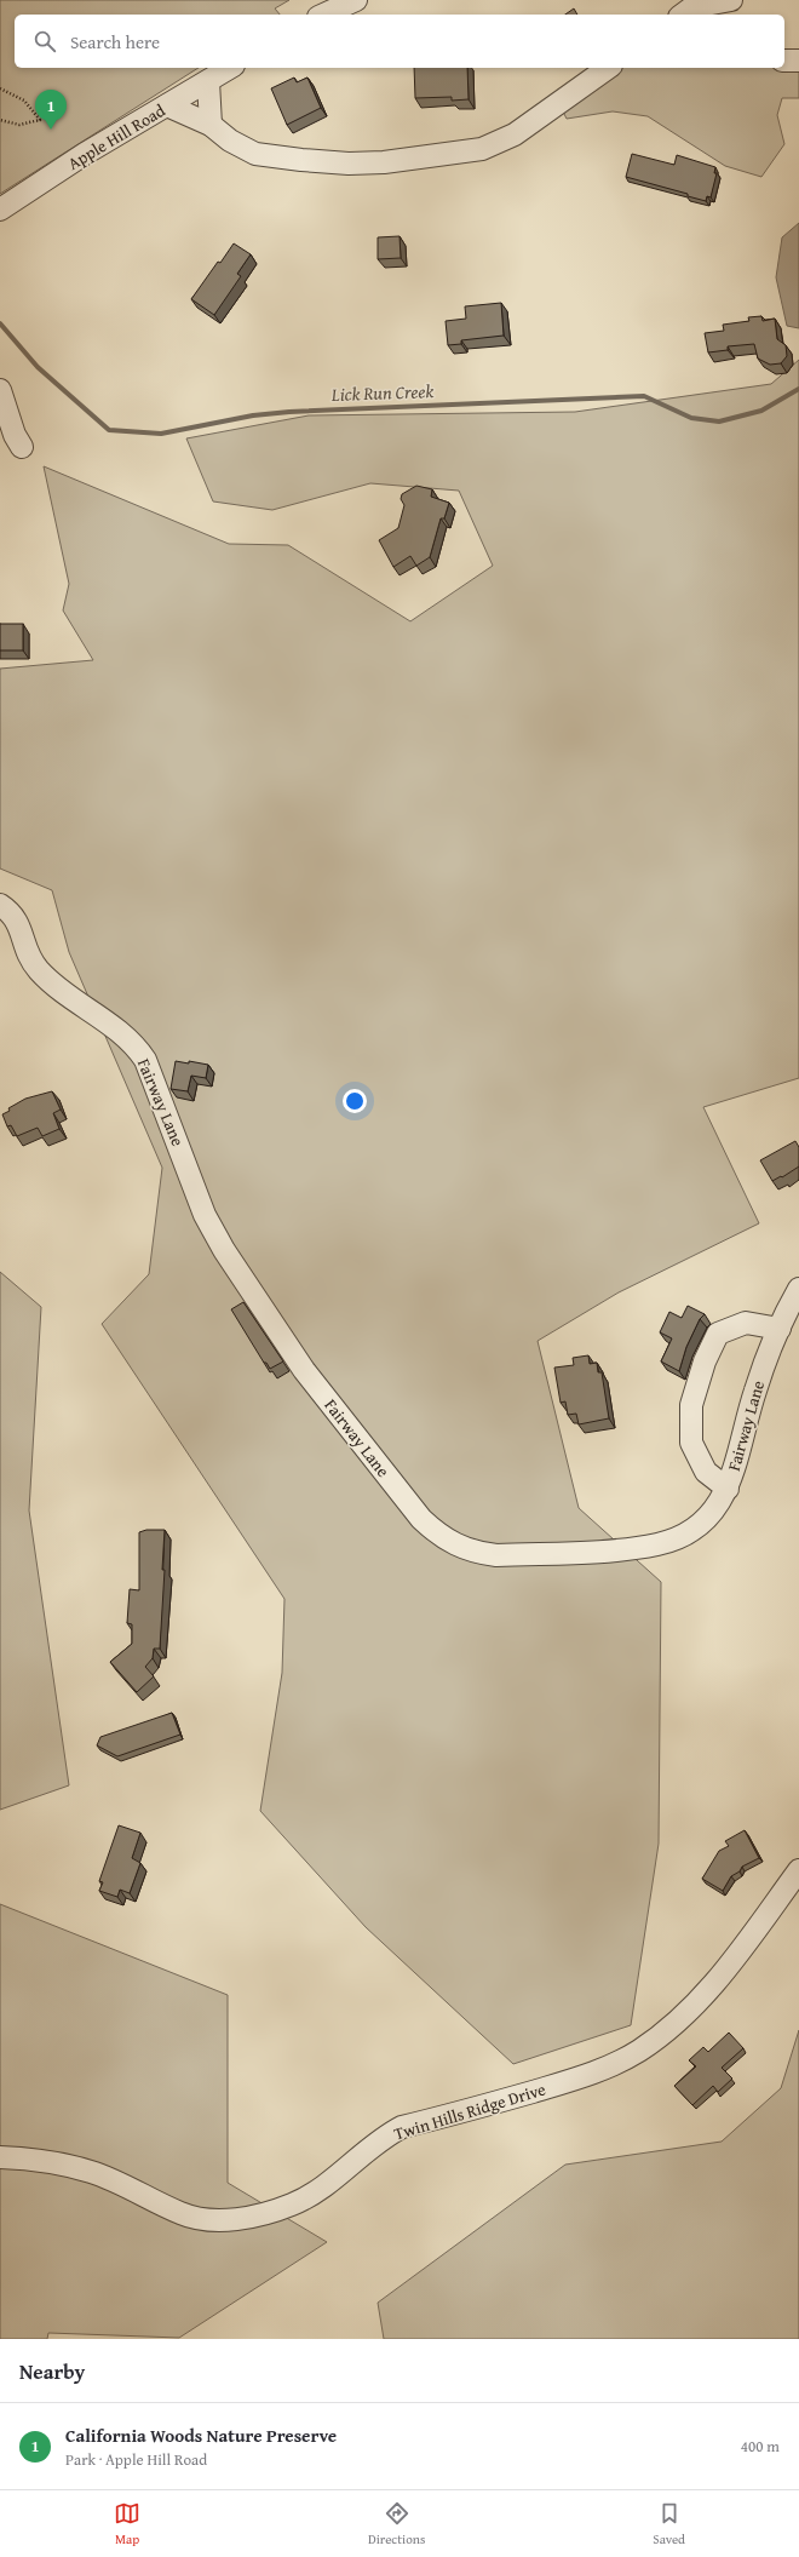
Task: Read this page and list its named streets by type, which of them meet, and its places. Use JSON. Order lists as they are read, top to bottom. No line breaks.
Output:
{"streets":{"street":["Apple Hill Road","Fairway Lane","Twin Hills Ridge Drive"]},"water":["Lick Run Creek"],"page":{"search":"Search here","pins":"1","heading":"Nearby","list":[{"mark":"1","name":"California Woods Nature Preserve","note":"Park · Apple Hill Road","value":"400 m"}],"nav":["Map","Directions","Saved"]}}
